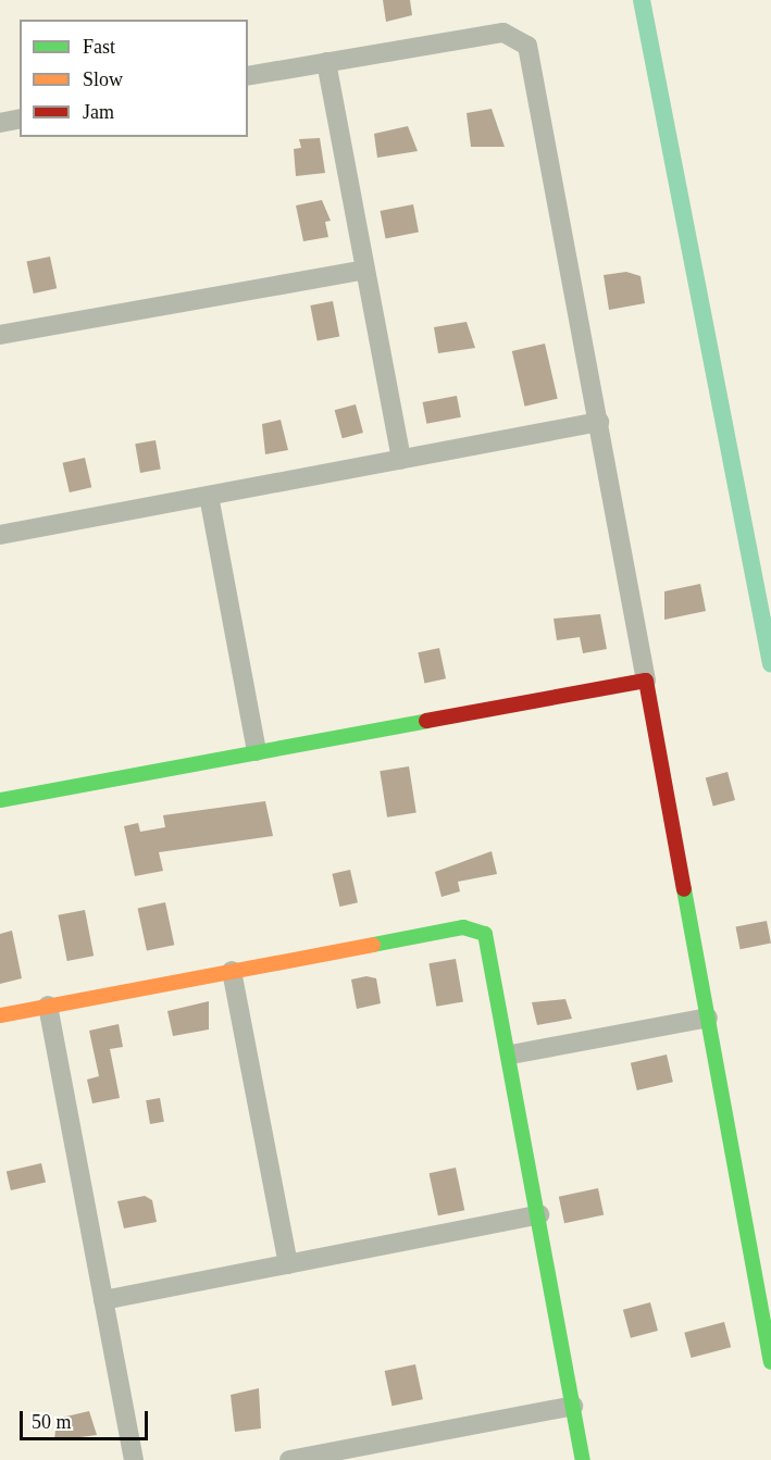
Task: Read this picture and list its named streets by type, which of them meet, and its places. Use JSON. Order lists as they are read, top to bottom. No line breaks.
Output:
{"legend":["Fast","Slow","Jam"],"scale_bar":"50 m"}
